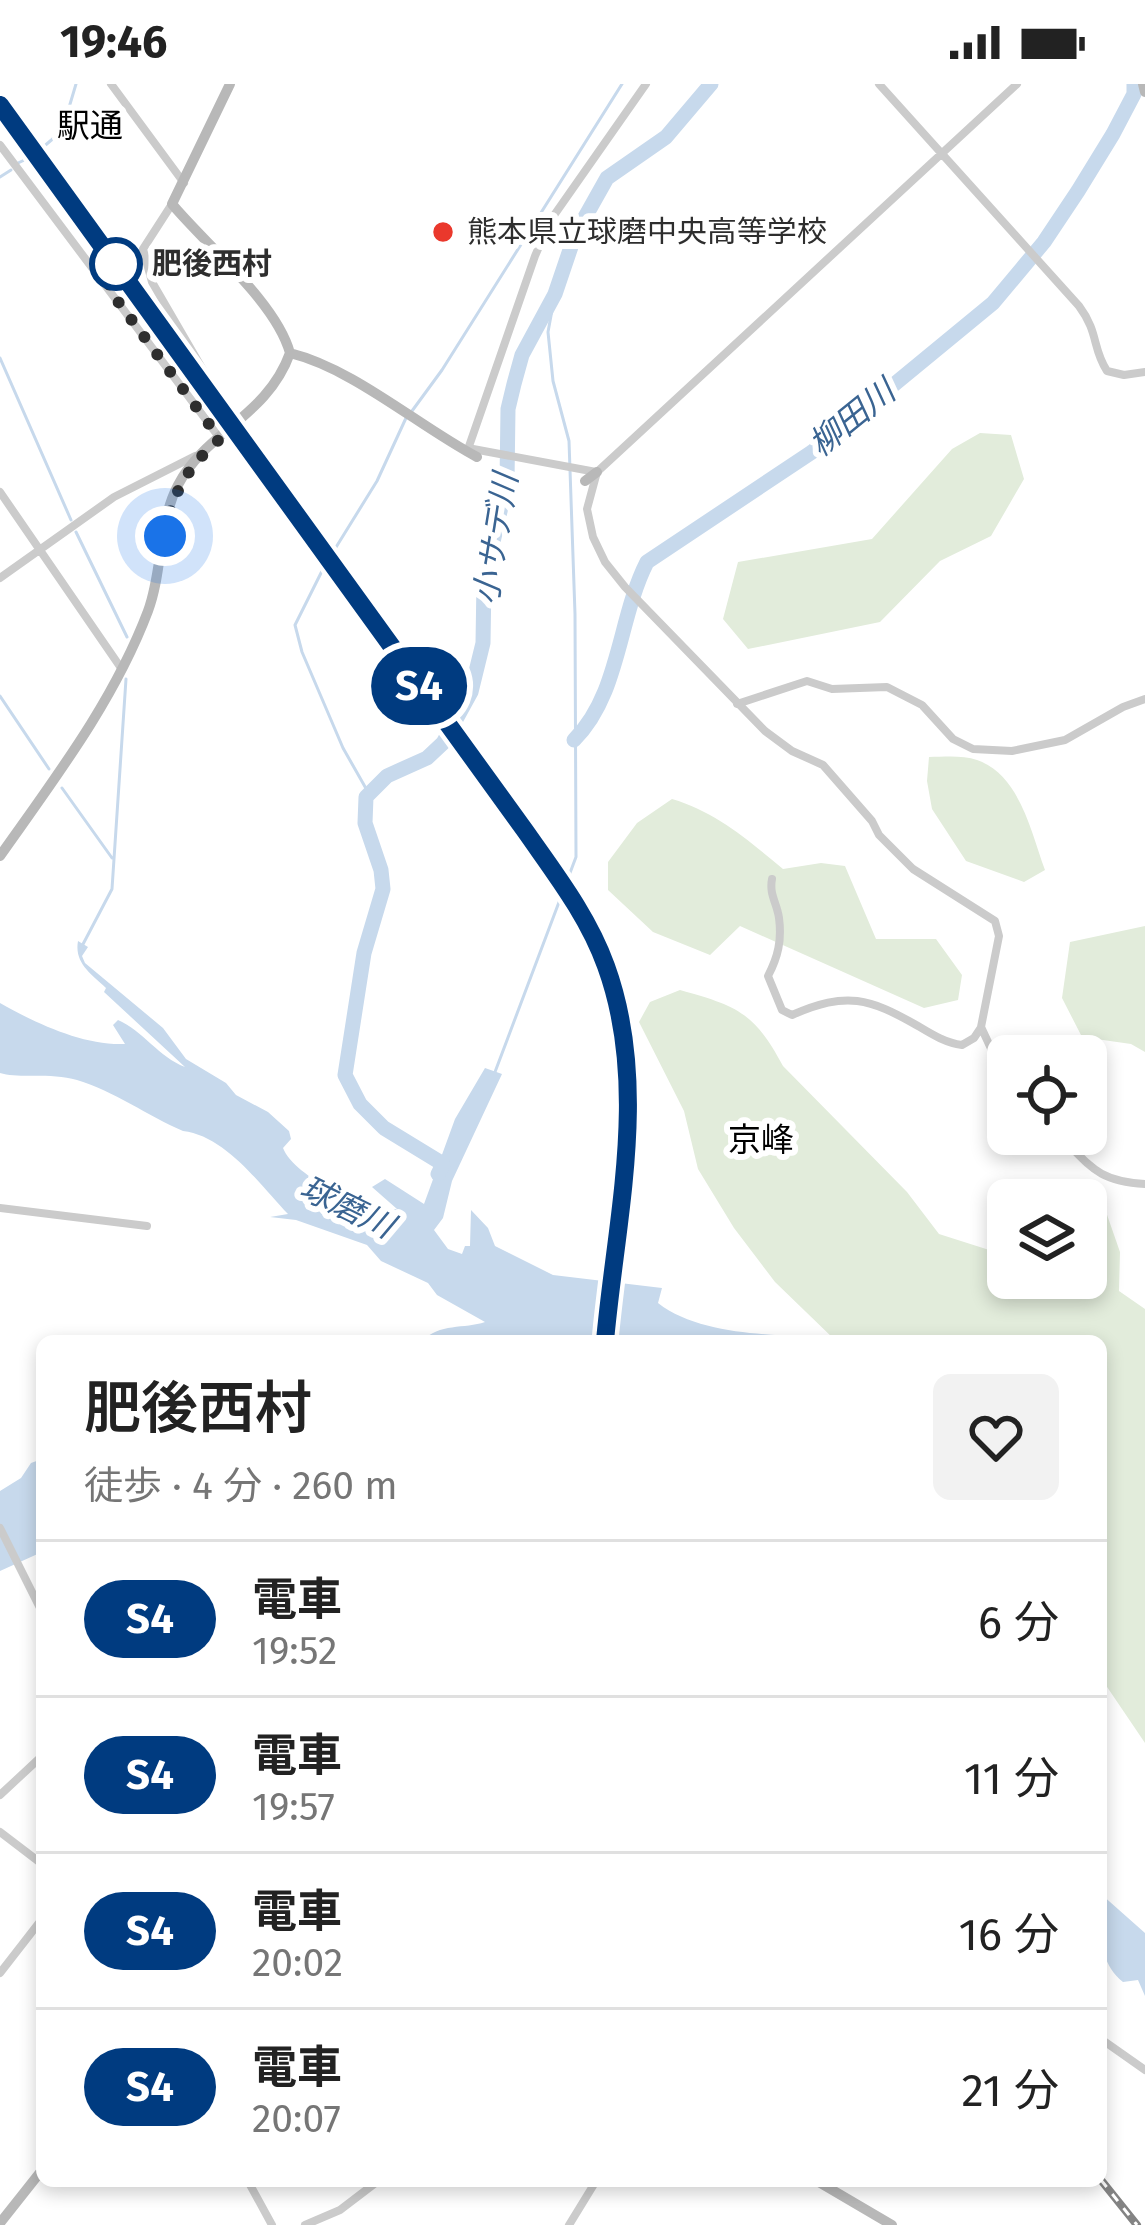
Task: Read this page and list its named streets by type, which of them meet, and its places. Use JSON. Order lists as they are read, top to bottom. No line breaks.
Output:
{"districts":["駅通","京峰"],"water":["柳田川","小サデ川","球磨川"],"places":["熊本県立球磨中央高等学校","肥後西村"],"page":{"status":"19:46","on_map":"S4","heading":["肥後西村","徒歩 · 4 分 · 260 m"],"list":[{"mark":"S4","name":"電車","note":"19:52","value":"6 分"},{"mark":"S4","name":"電車","note":"19:57","value":"11 分"},{"mark":"S4","name":"電車","note":"20:02","value":"16 分"},{"mark":"S4","name":"電車","note":"20:07","value":"21 分"}]}}
